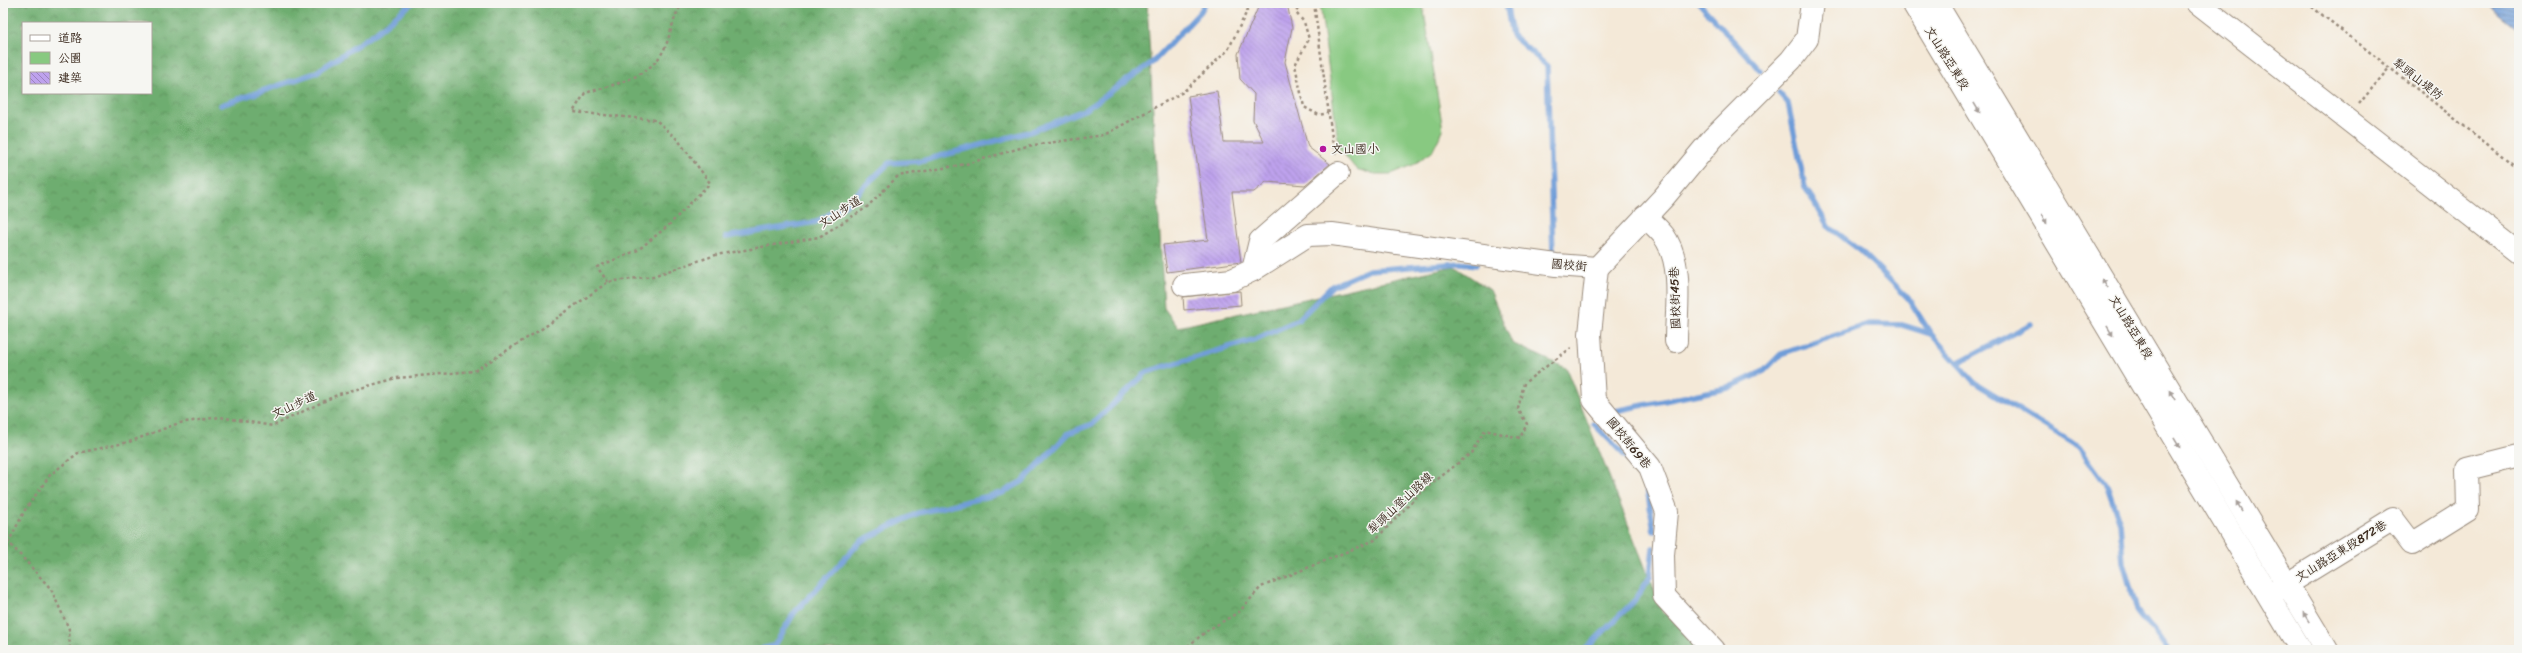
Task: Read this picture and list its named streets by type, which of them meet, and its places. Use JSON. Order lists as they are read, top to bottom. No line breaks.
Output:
{"streets":{"main road":["文山路亞東段","國校街","國校街45巷","國校街69巷","文山路亞東段872巷"],"path":["犁頭山堤防","文山步道","犁頭山登山路線"]},"crossings":[["文山路亞東段","文山路亞東段872巷"],["國校街","國校街45巷"],["國校街","國校街69巷"],["國校街69巷","犁頭山登山路線"]],"places":["文山國小"],"legend":["道路","公園","建築"]}
